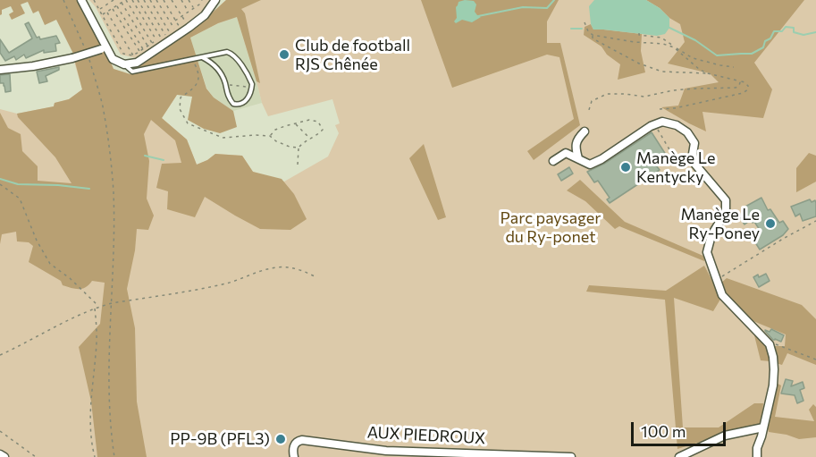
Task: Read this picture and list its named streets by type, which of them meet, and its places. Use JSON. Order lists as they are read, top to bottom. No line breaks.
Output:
{"streets":{"street":["AUX PIEDROUX"]},"parks":["Parc paysager du Ry-ponet"],"places":["Club de football RJS Chênée","Manège Le Kentycky","Manège Le Ry-Poney","PP-9B (PFL3)"],"scale_bar":"100 m"}
